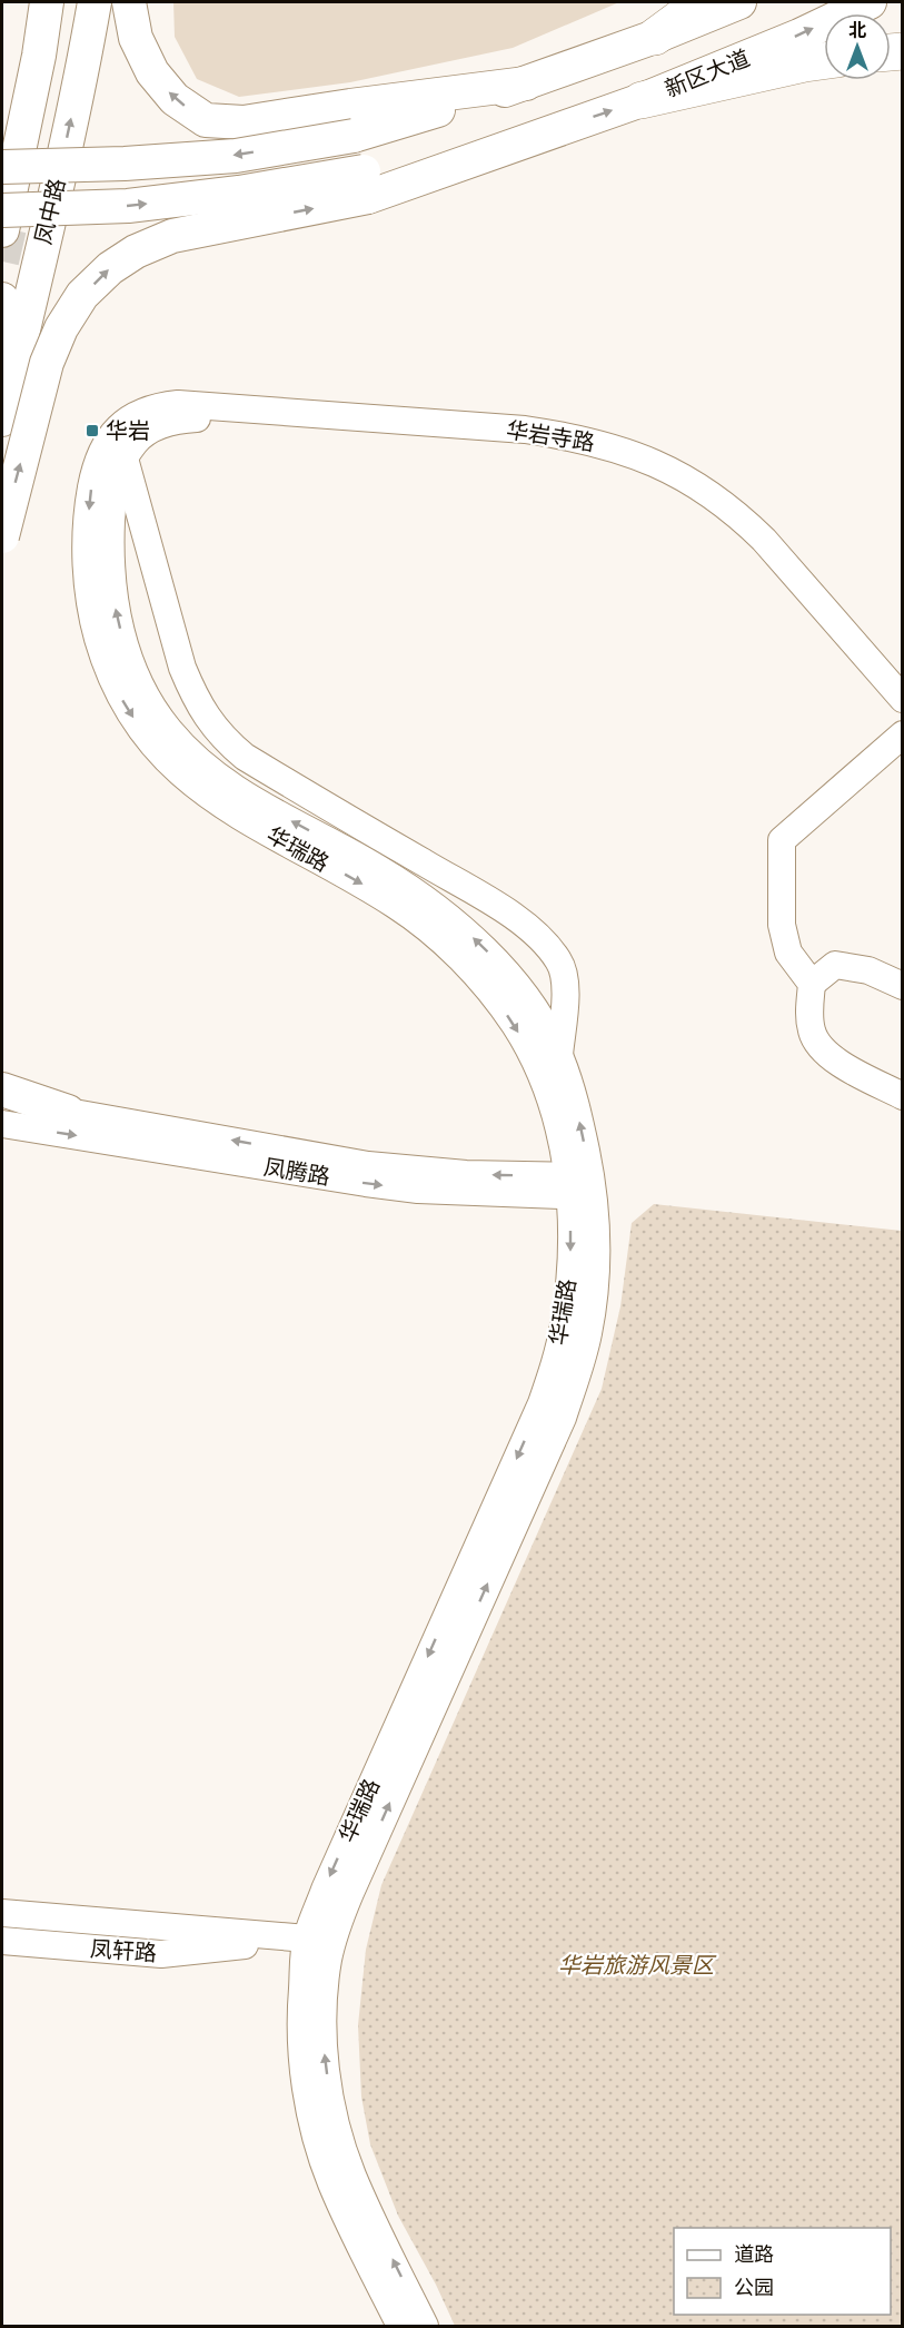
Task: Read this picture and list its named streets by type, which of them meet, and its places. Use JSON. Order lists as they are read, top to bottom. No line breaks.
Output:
{"streets":{"main road":["新区大道","凤中路"],"street":["华岩寺路","华瑞路","凤腾路","凤轩路"]},"crossings":[["华岩寺路","华瑞路"],["华瑞路","凤腾路"],["华瑞路","凤轩路"]],"parks":["华岩旅游风景区"],"places":{"transit":["华岩"]},"legend":["道路","公园"],"north":"top"}
